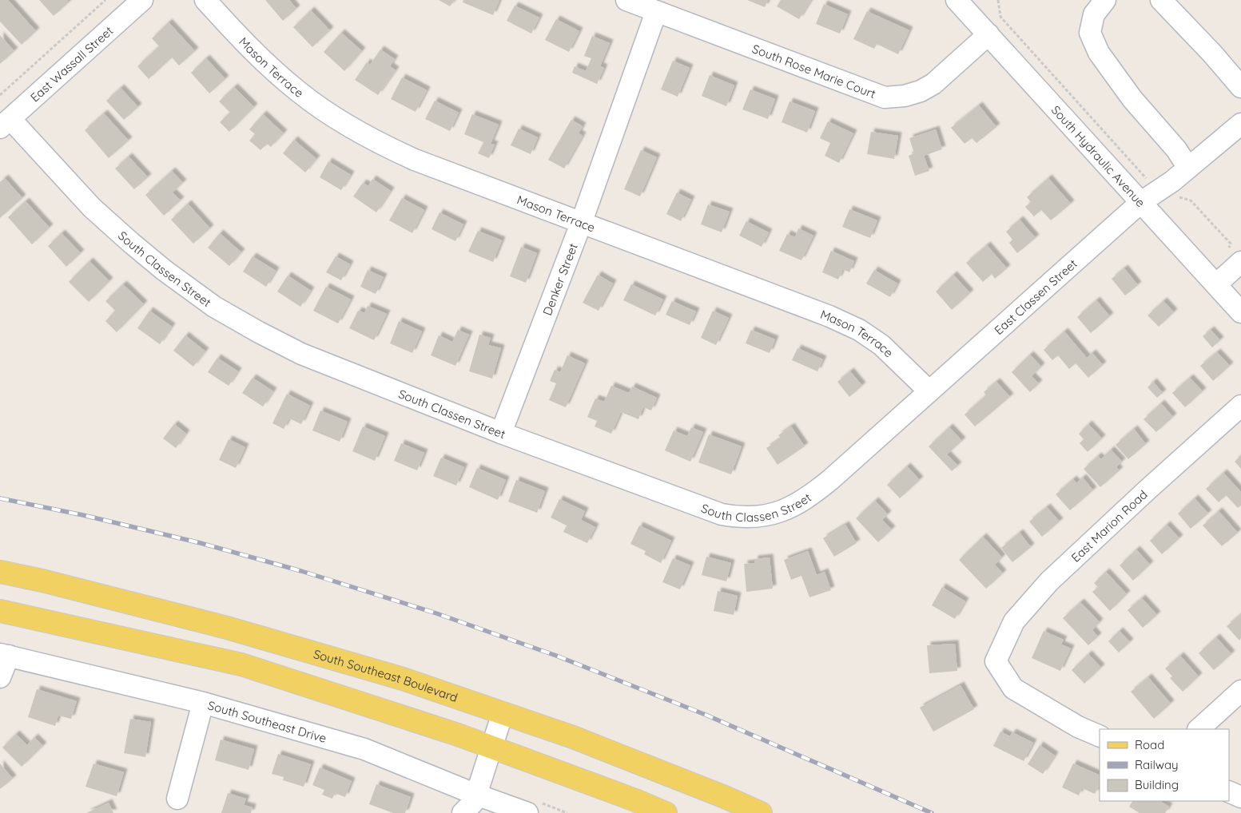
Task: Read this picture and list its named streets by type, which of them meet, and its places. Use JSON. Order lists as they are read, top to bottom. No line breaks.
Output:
{"streets":{"main road":["South Southeast Boulevard"],"street":["East Wassall Street","Mason Terrace","South Rose Marie Court","South Hydraulic Avenue","South Classen Street","Denker Street","East Classen Street","East Marion Road","South Southeast Drive"]},"crossings":[["East Wassall Street","South Classen Street"],["Mason Terrace","South Classen Street"],["Mason Terrace","Denker Street"],["Mason Terrace","East Classen Street"],["South Rose Marie Court","South Hydraulic Avenue"],["South Rose Marie Court","Denker Street"],["South Hydraulic Avenue","East Classen Street"],["South Classen Street","Denker Street"],["South Classen Street","East Classen Street"]],"legend":["Road","Railway","Building"]}
